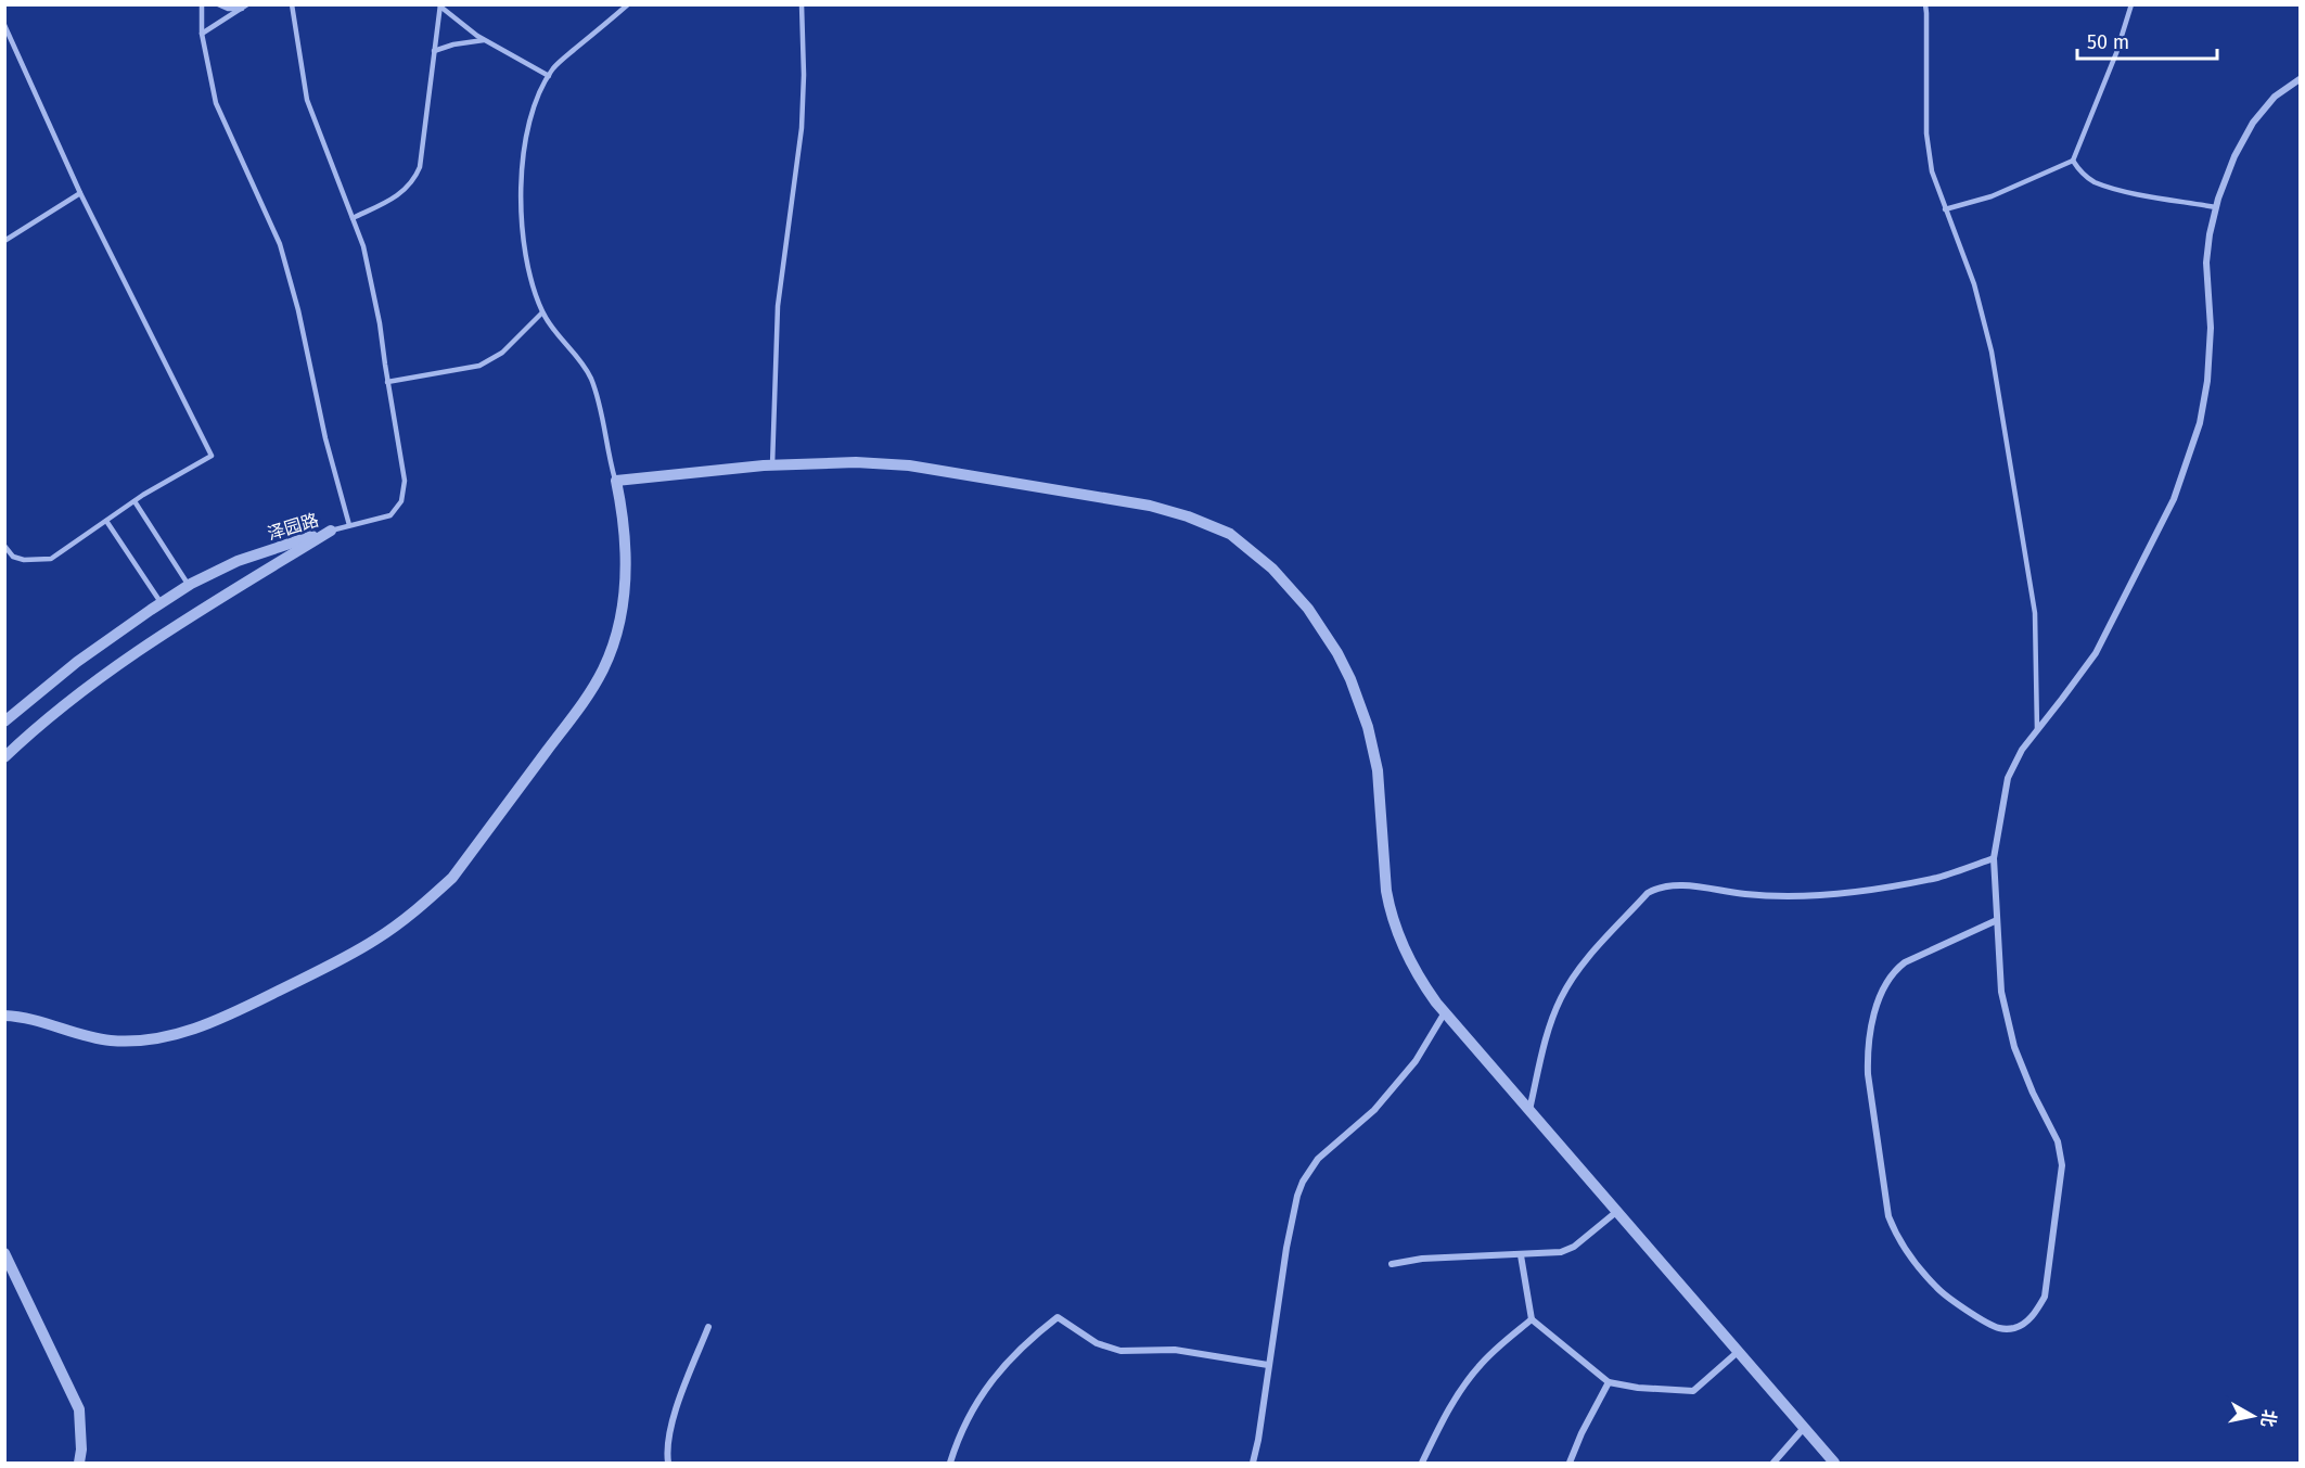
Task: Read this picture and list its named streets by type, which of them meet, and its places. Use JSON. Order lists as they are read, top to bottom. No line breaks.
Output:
{"streets":{"street":["泽园路"]},"scale_bar":"50 m","north":"right"}
